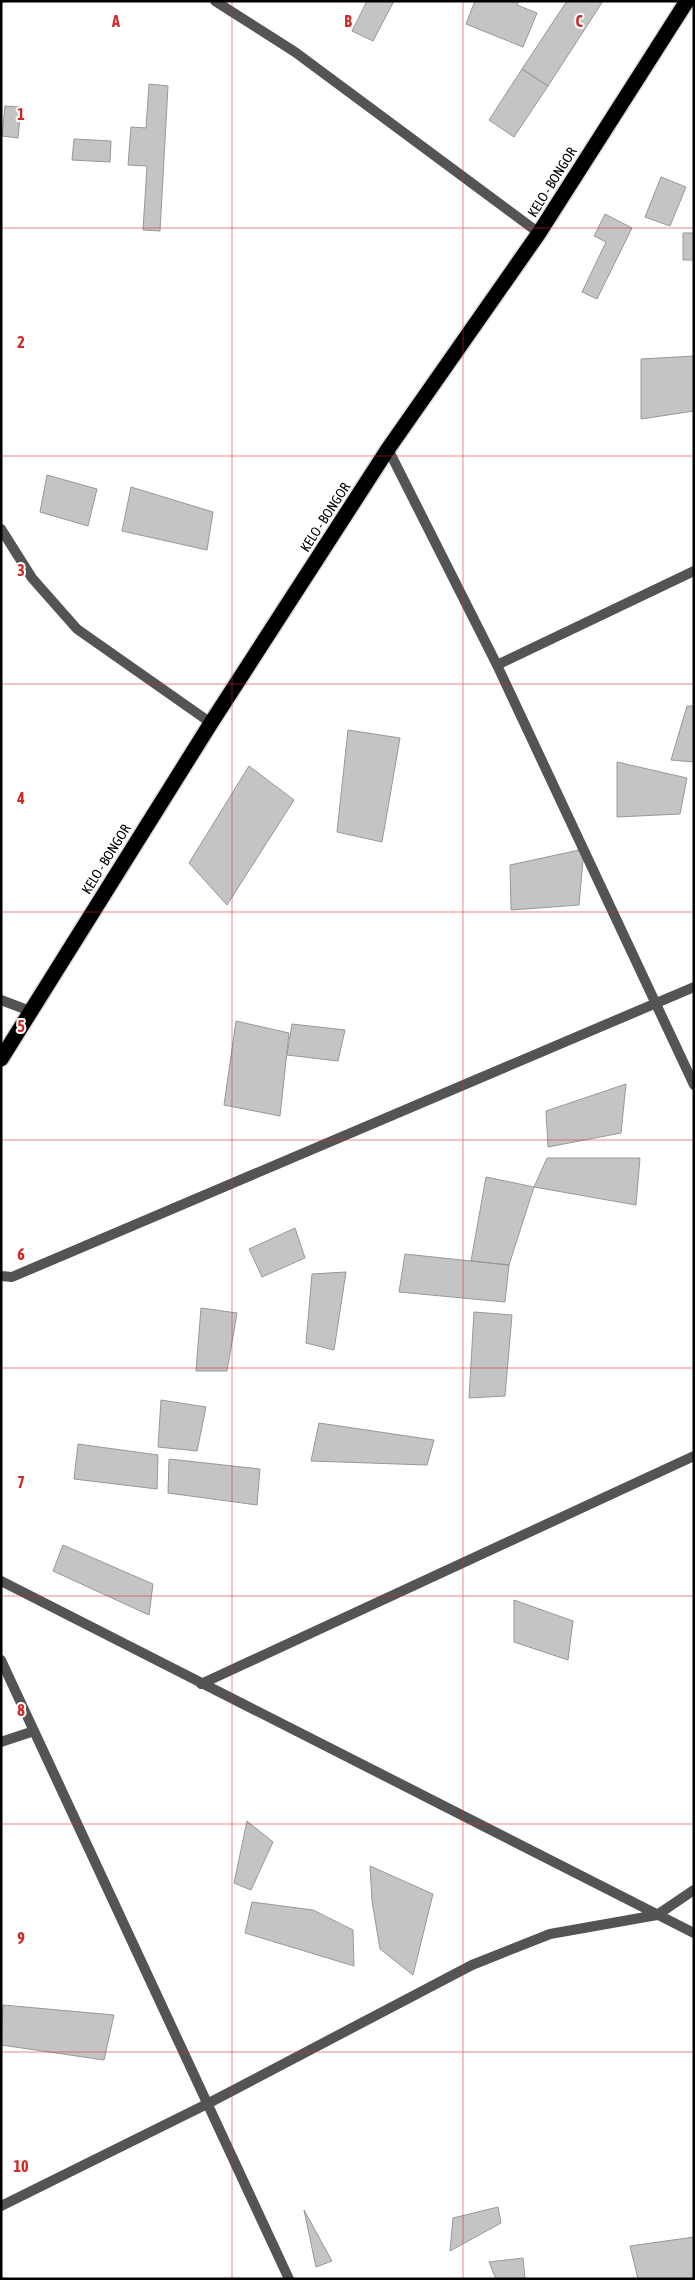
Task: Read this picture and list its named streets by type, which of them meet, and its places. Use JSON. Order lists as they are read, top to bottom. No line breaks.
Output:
{"streets":{"highway":["KELO - BONGOR"]},"grid":{"columns":["A","B","C"],"rows":["1","2","3","4","5","6","7","8","9","10"]}}
